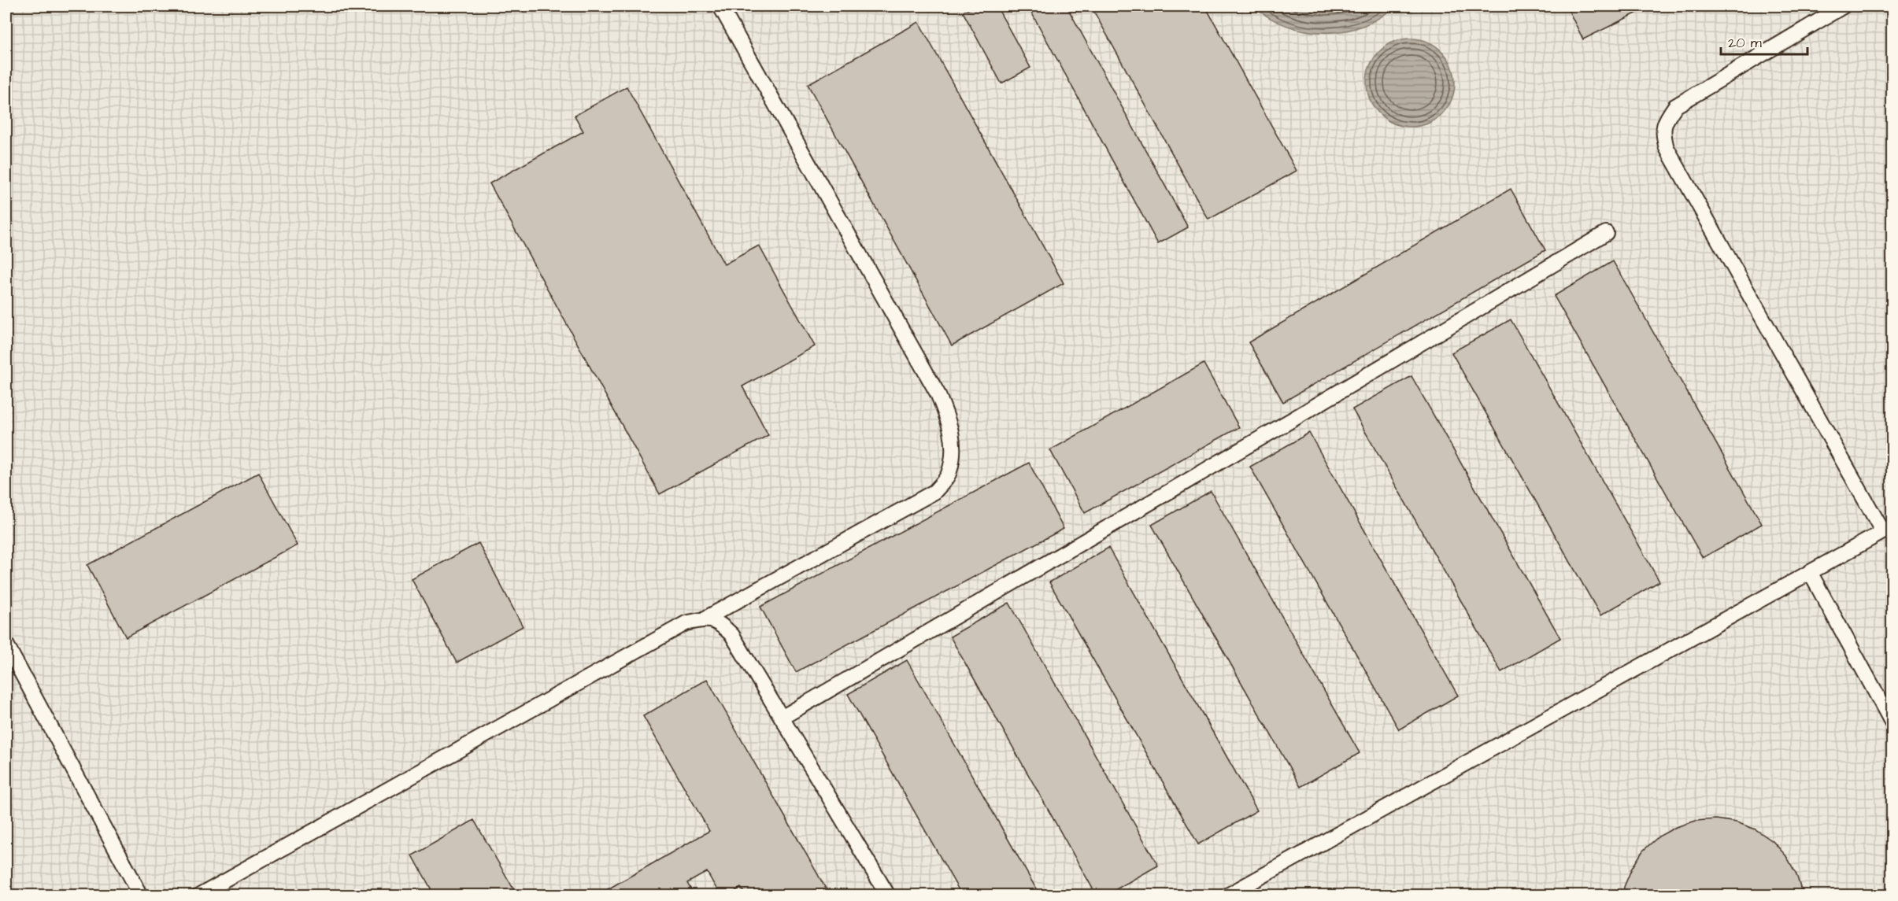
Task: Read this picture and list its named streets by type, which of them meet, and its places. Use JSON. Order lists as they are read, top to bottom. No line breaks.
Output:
{"scale_bar":"20 m"}
